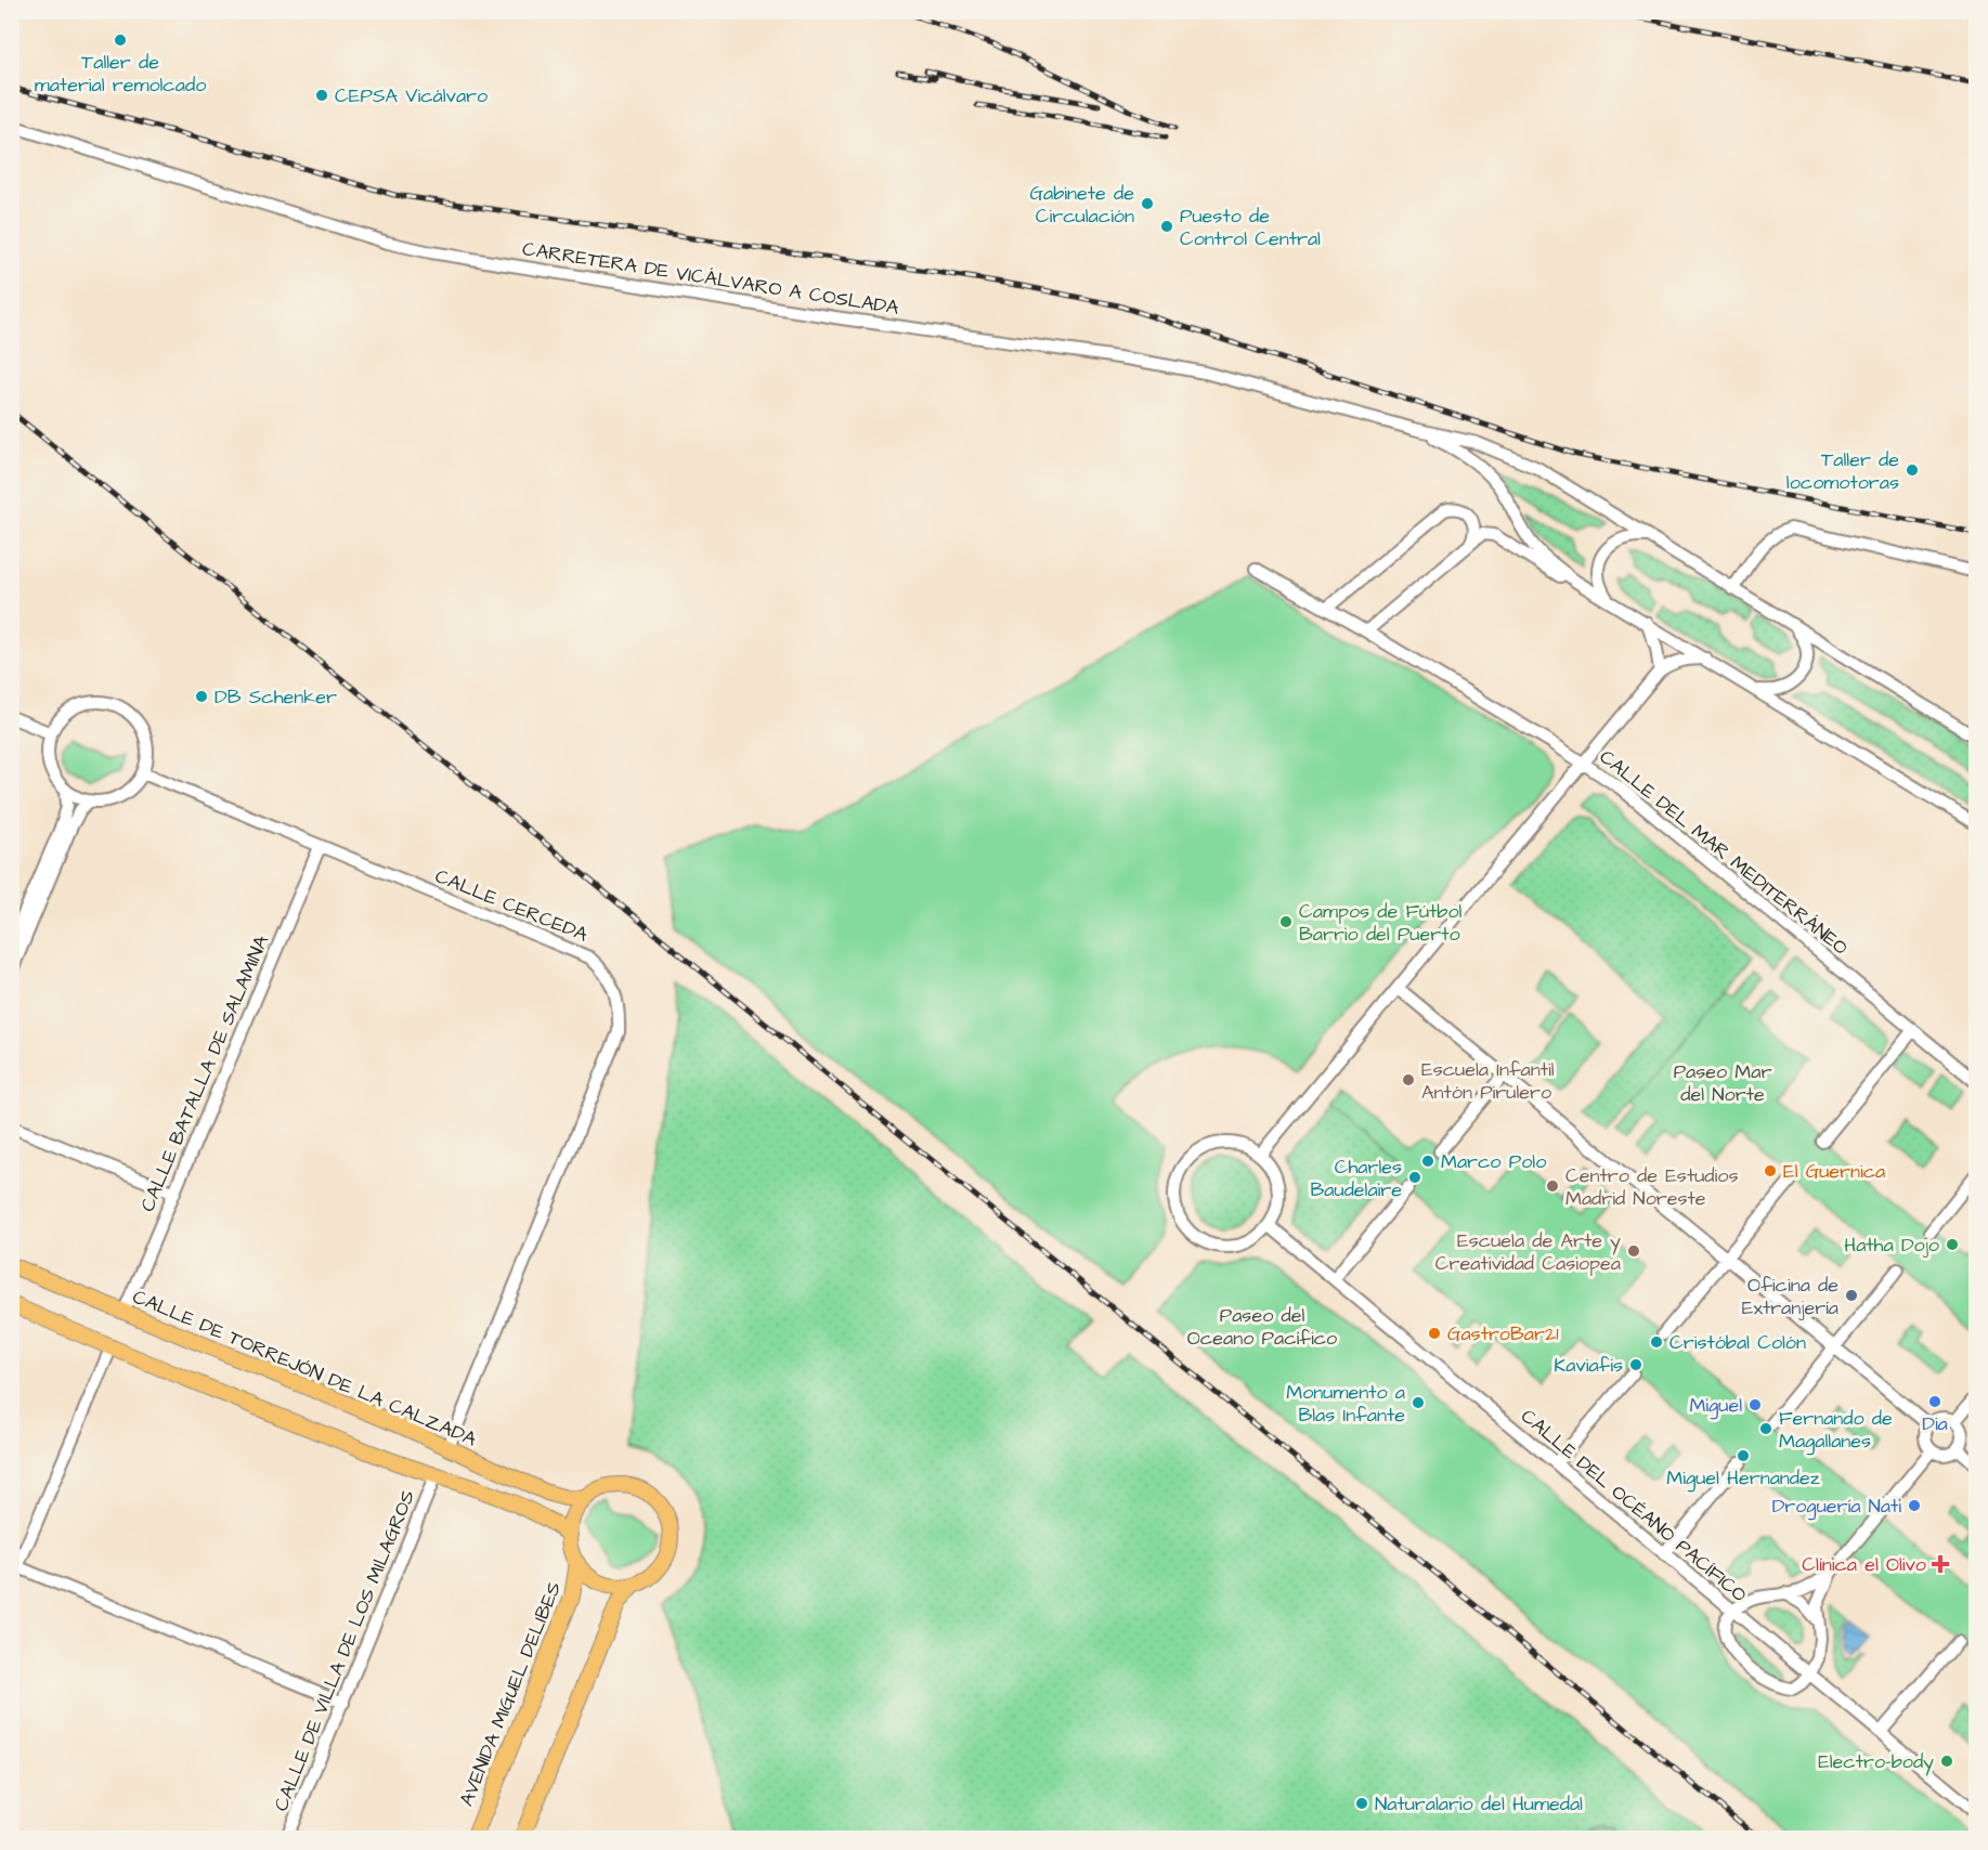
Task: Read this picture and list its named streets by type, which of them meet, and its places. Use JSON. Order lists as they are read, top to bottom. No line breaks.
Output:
{"streets":{"main road":["CALLE DE TORREJÓN DE LA CALZADA","AVENIDA MIGUEL DELIBES"],"street":["CARRETERA DE VICÁLVARO A COSLADA","CALLE DEL MAR MEDITERRÁNEO","CALLE CERCEDA","CALLE BATALLA DE SALAMINA","CALLE DEL OCÉANO PACÍFICO","CALLE DE VILLA DE LOS MILAGROS"]},"crossings":[["CALLE CERCEDA","CALLE BATALLA DE SALAMINA"],["CALLE CERCEDA","CALLE DE TORREJÓN DE LA CALZADA"],["CALLE BATALLA DE SALAMINA","CALLE DE TORREJÓN DE LA CALZADA"],["CALLE DE TORREJÓN DE LA CALZADA","AVENIDA MIGUEL DELIBES"]],"parks":["Paseo Mar del Norte","Paseo del Oceano Pacífico"],"places":{"other":["Taller de material remolcado","CEPSA Vicálvaro","Gabinete de Circulación","Puesto de Control Central","Taller de locomotoras","DB Schenker","Campos de Fútbol Barrio del Puerto","Escuela Infantil Antón Pirulero","Marco Polo","El Guernica","Charles Baudelaire","Centro de Estudios Madrid Noreste","Hatha Dojo","Escuela de Arte y Creatividad Casiopea","Oficina de Extranjería","GastroBar21","Cristóbal Colón","Kaviafis","Dia","Monumento a Blas Infante","Miguel","Fernando de Magallanes","Miguel Hernandez","Droguería Nati","Electro-body","Naturalario del Humedal"],"health":["Clínica el Olivo"]}}
